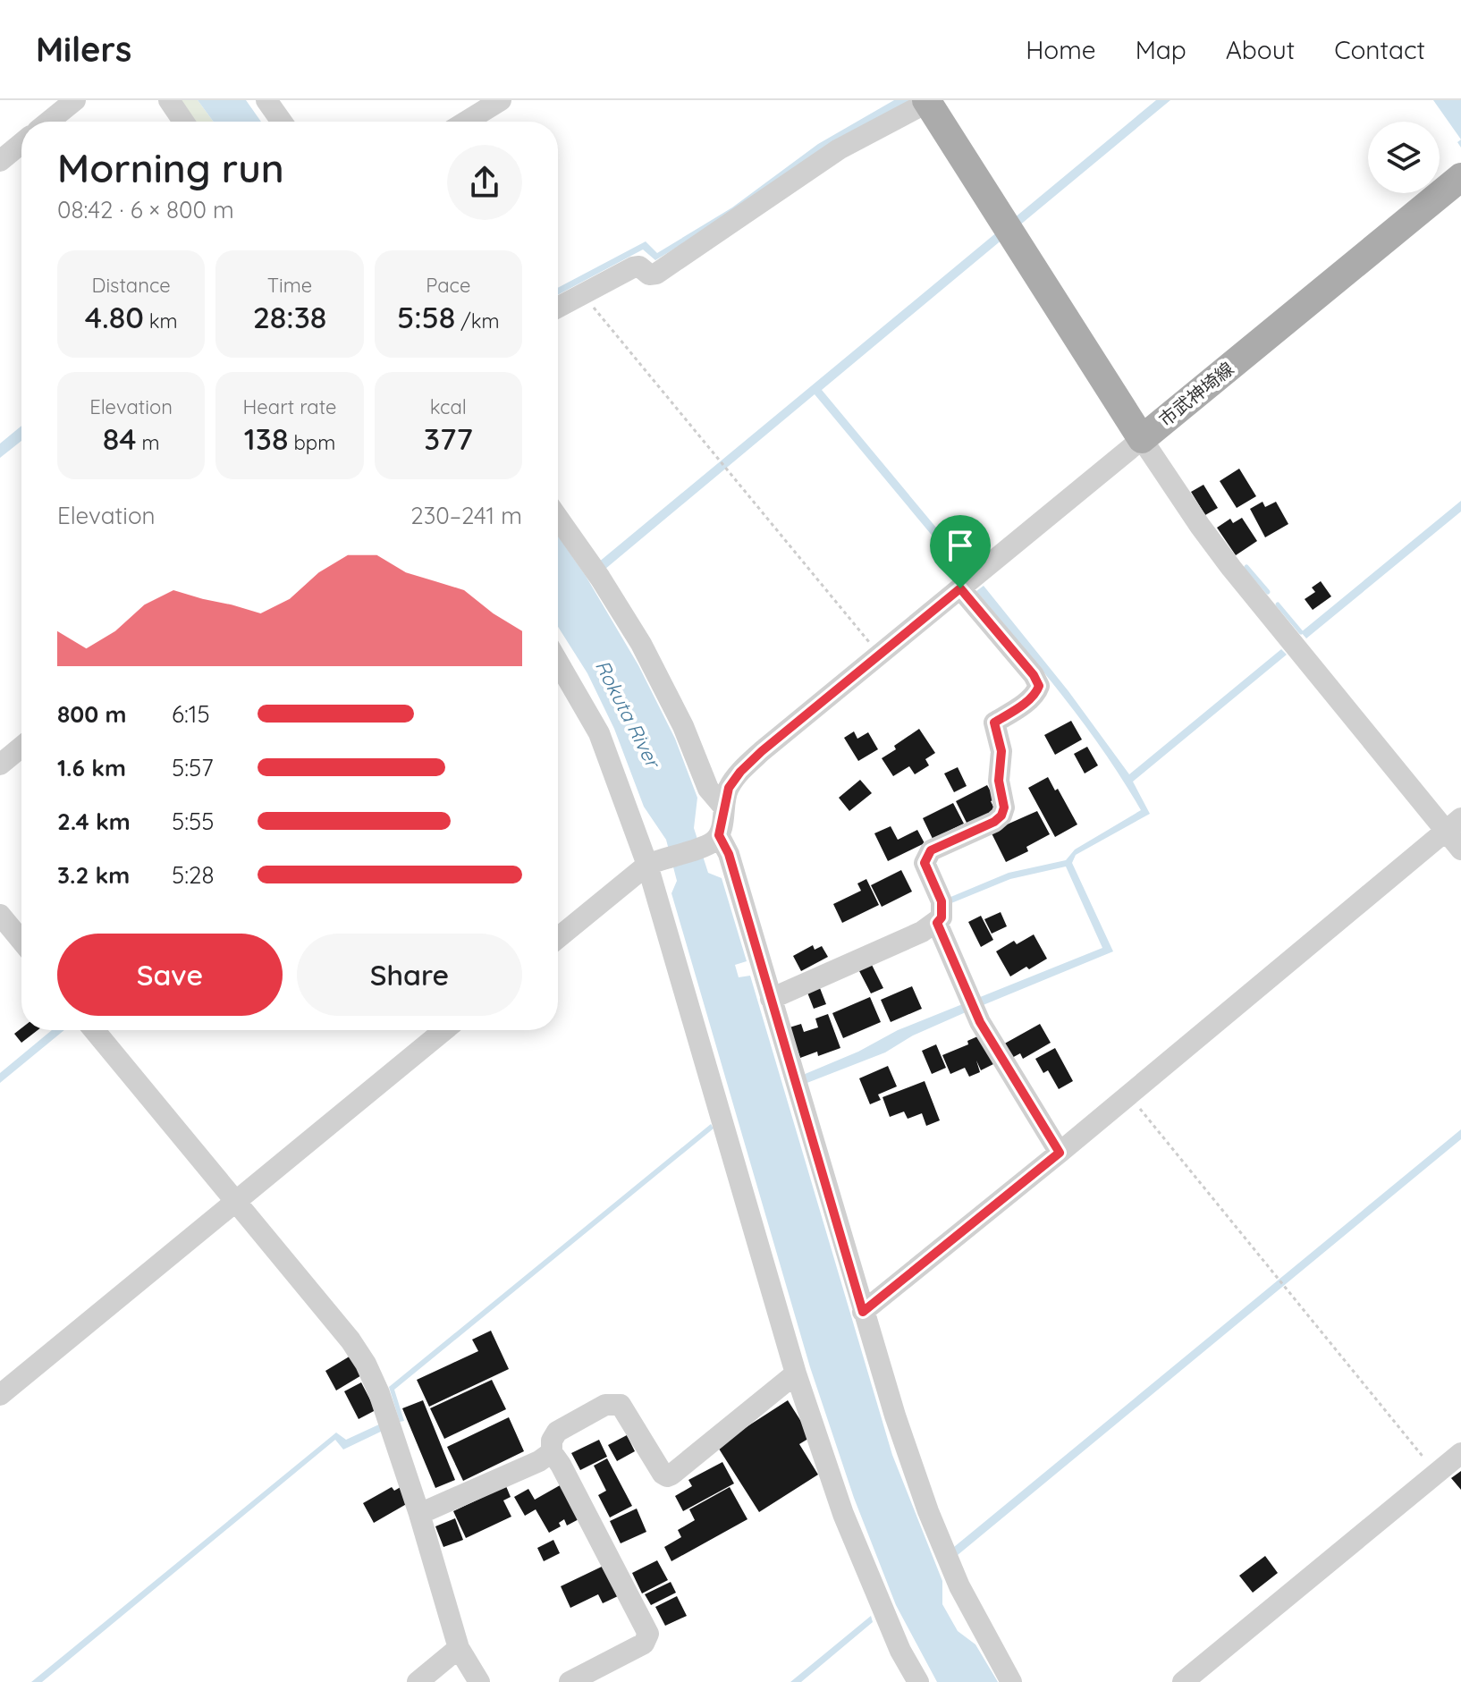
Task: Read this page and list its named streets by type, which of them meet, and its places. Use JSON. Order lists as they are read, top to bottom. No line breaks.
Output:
{"streets":{"main road":["市武神埼線"]},"water":["Rokuta River"],"page":{"header":"Milers","nav":["Home","Map","About","Contact"],"heading":["Morning run","08:42 · 6 × 800 m"],"stats":[["Distance","4.80 km"],["Time","28:38"],["Pace","5:58 /km"],["Elevation","84 m"],["Heart rate","138 bpm"],["kcal","377"]],"chart":["Elevation","230–241 m"],"list":[{"name":"800 m","note":"6:15"},{"name":"1.6 km","note":"5:57"},{"name":"2.4 km","note":"5:55"},{"name":"3.2 km","note":"5:28"}],"buttons":["Save","Share"]}}
